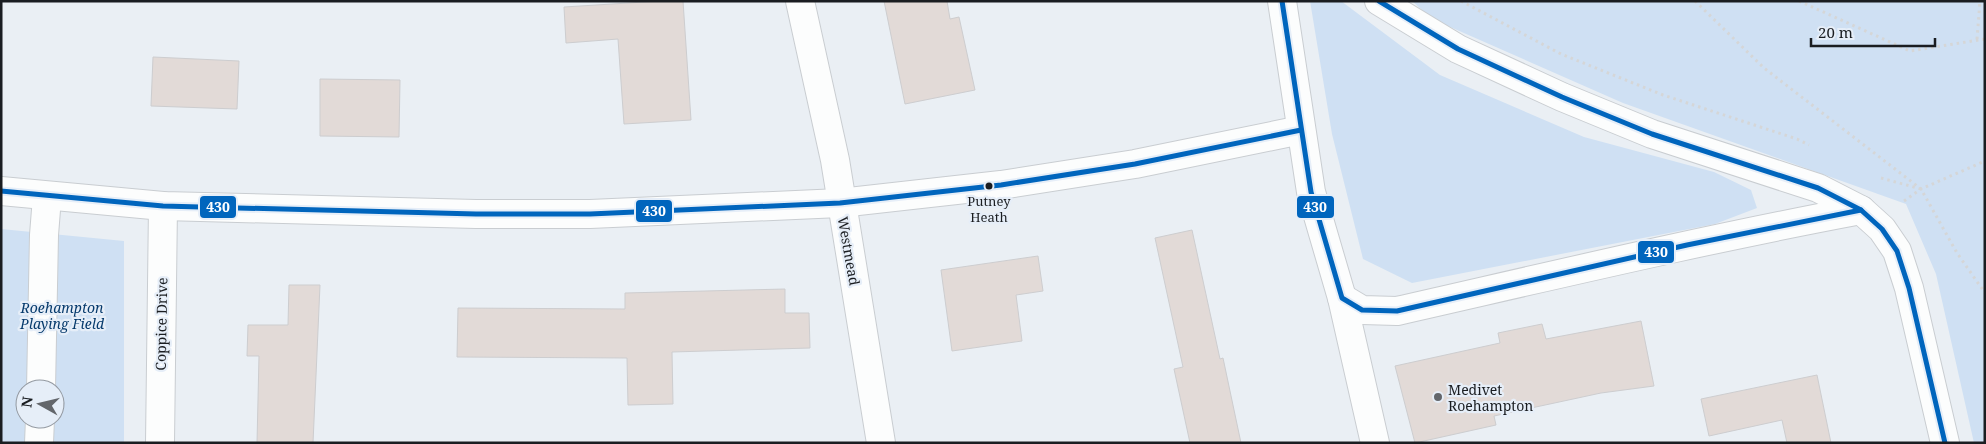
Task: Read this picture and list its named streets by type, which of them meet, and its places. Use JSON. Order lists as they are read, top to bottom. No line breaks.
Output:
{"streets":{"street":["Westmead","Coppice Drive"]},"parks":["Roehampton Playing Field"],"places":["Putney Heath","Medivet Roehampton"],"lines":["transit line 430"],"scale_bar":"20 m","north":"left"}
